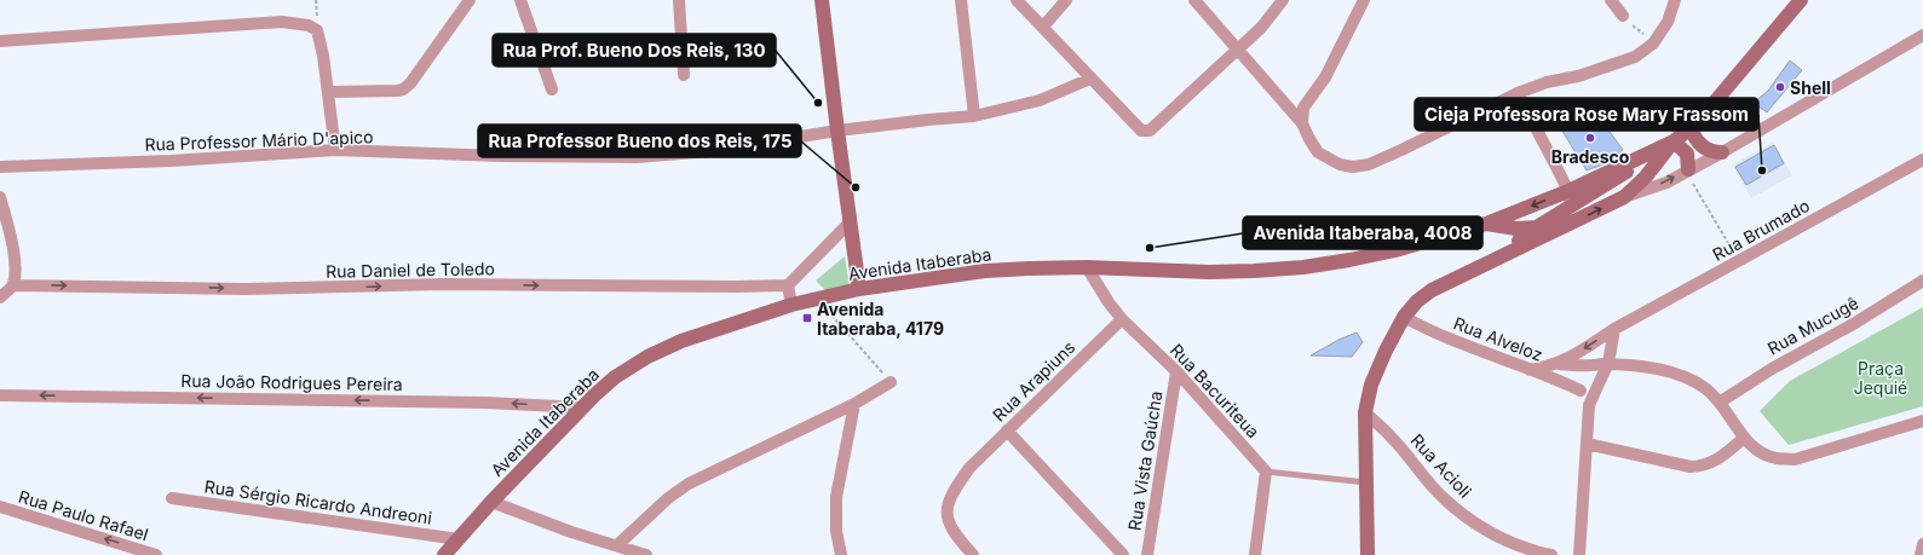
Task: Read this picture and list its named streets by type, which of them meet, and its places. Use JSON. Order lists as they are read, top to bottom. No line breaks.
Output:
{"streets":{"main road":["Avenida Itaberaba"],"street":["Rua Professor Mário D'apico","Rua Brumado","Rua Daniel de Toledo","Rua Mucugê","Rua Alveloz","Rua Arapiuns","Rua João Rodrigues Pereira","Rua Bacuriteua","Rua Vista Gaúcha","Rua Acioli","Rua Sérgio Ricardo Andreoni","Rua Paulo Rafael"]},"crossings":[["Rua Brumado","Rua Alveloz"],["Avenida Itaberaba","Rua João Rodrigues Pereira"],["Avenida Itaberaba","Rua Bacuriteua"],["Avenida Itaberaba","Rua Sérgio Ricardo Andreoni"],["Rua Mucugê","Rua Alveloz"],["Rua Arapiuns","Rua Bacuriteua"],["Rua Bacuriteua","Rua Vista Gaúcha"]],"one_way":["Rua Daniel de Toledo","Rua João Rodrigues Pereira","Rua Paulo Rafael"],"parks":["Praça Jequié"],"places":{"other":["Shell","Rua Prof. Bueno Dos Reis, 130","Bradesco","Cieja Professora Rose Mary Frassom","Rua Professor Bueno dos Reis, 175","Avenida Itaberaba, 4008"],"transit":["Avenida Itaberaba, 4179"]}}
